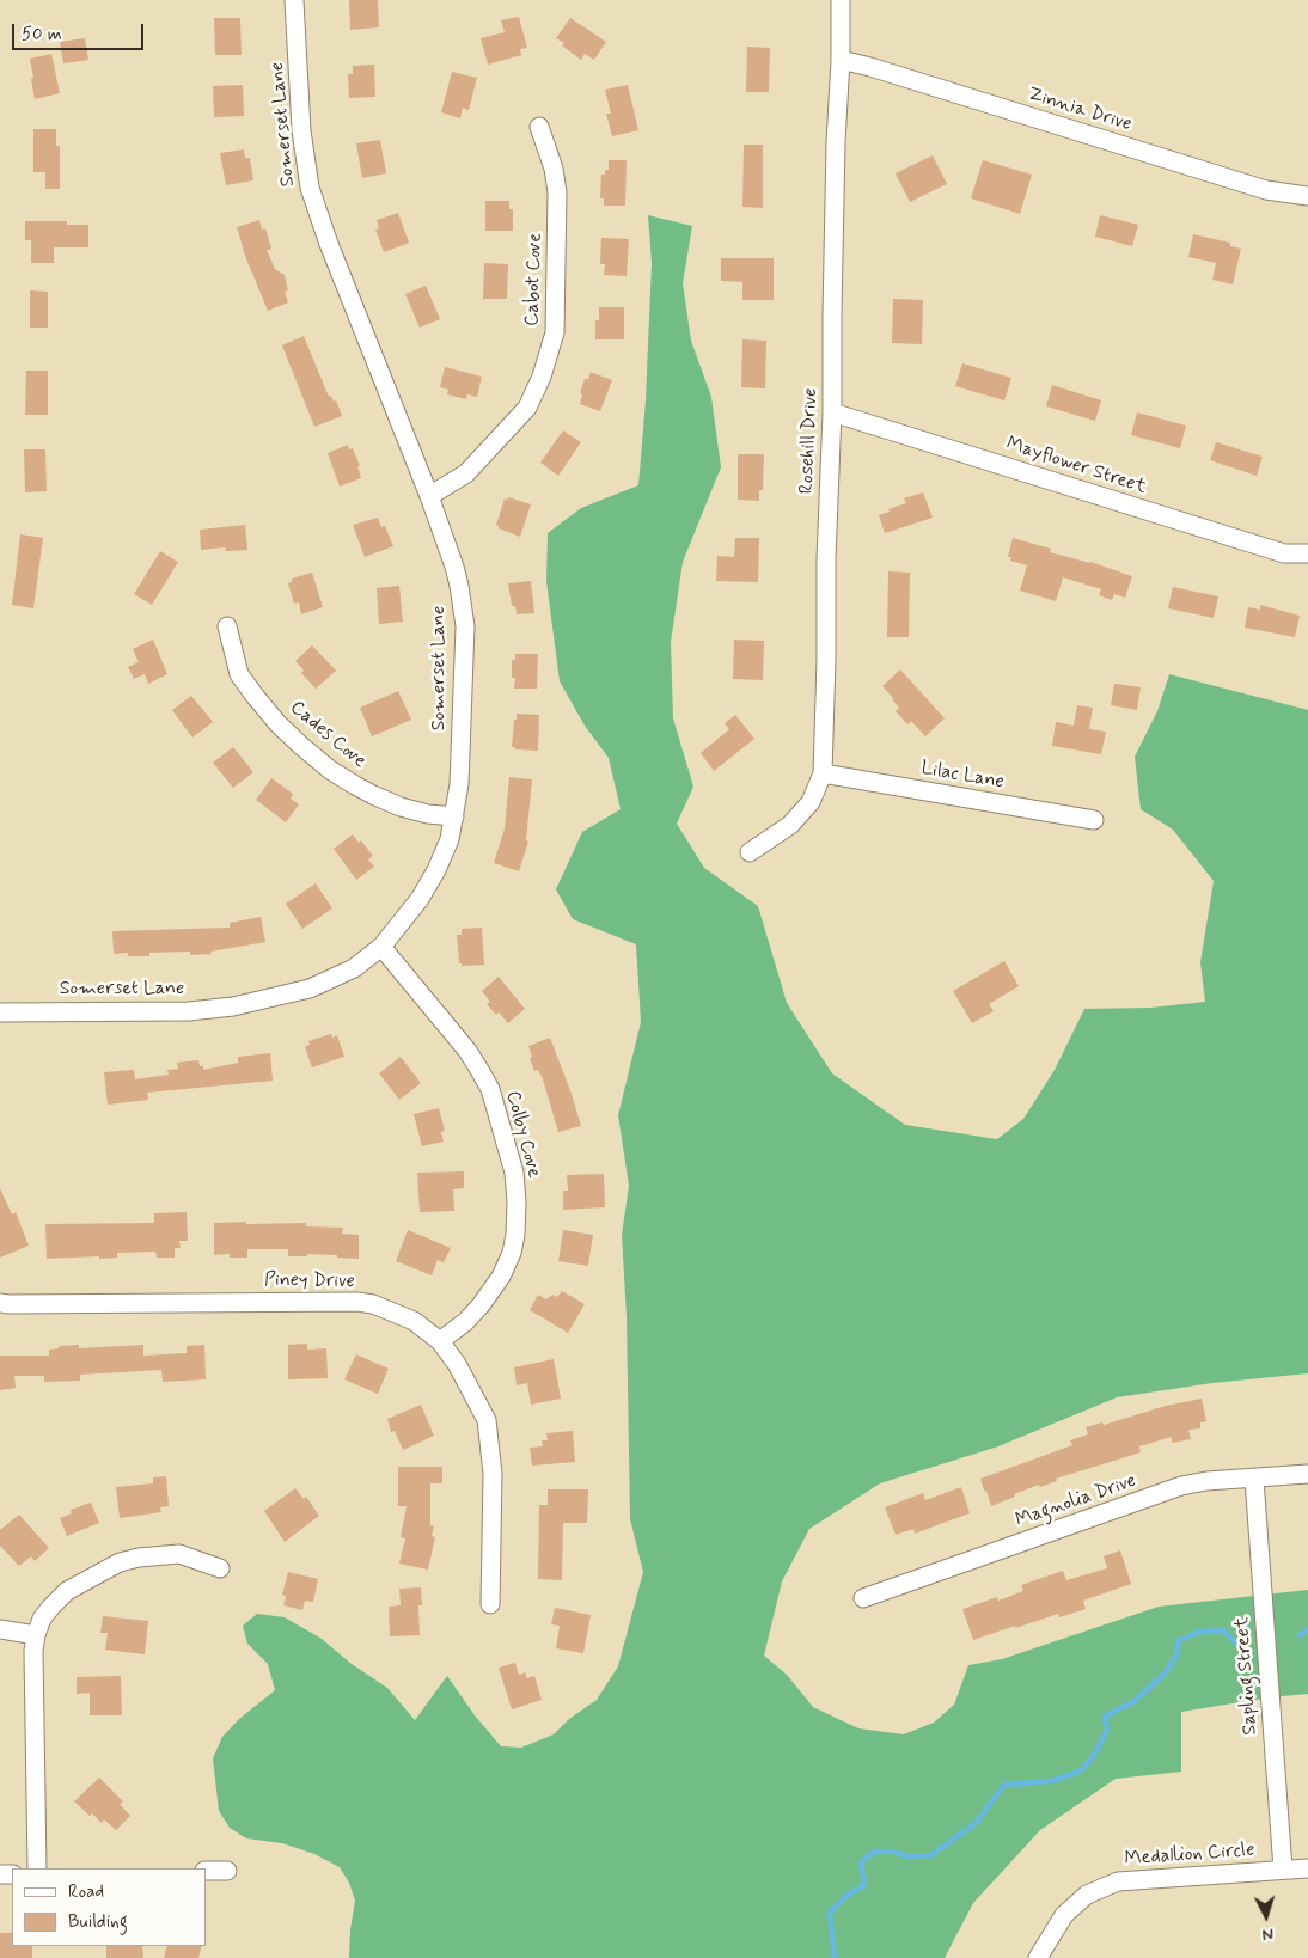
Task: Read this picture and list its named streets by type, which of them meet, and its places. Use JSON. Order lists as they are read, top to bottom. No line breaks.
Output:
{"streets":{"street":["Zinnia Drive","Somerset Lane","Cabot Cove","Rosehill Drive","Mayflower Street","Cades Cove","Lilac Lane","Colby Cove","Piney Drive","Magnolia Drive","Sapling Street","Medallion Circle"]},"crossings":[["Zinnia Drive","Rosehill Drive"],["Somerset Lane","Cabot Cove"],["Somerset Lane","Cades Cove"],["Somerset Lane","Colby Cove"],["Rosehill Drive","Mayflower Street"],["Rosehill Drive","Lilac Lane"],["Colby Cove","Piney Drive"],["Magnolia Drive","Sapling Street"],["Sapling Street","Medallion Circle"]],"legend":["Road","Building"],"scale_bar":"50 m","north":"bottom"}
